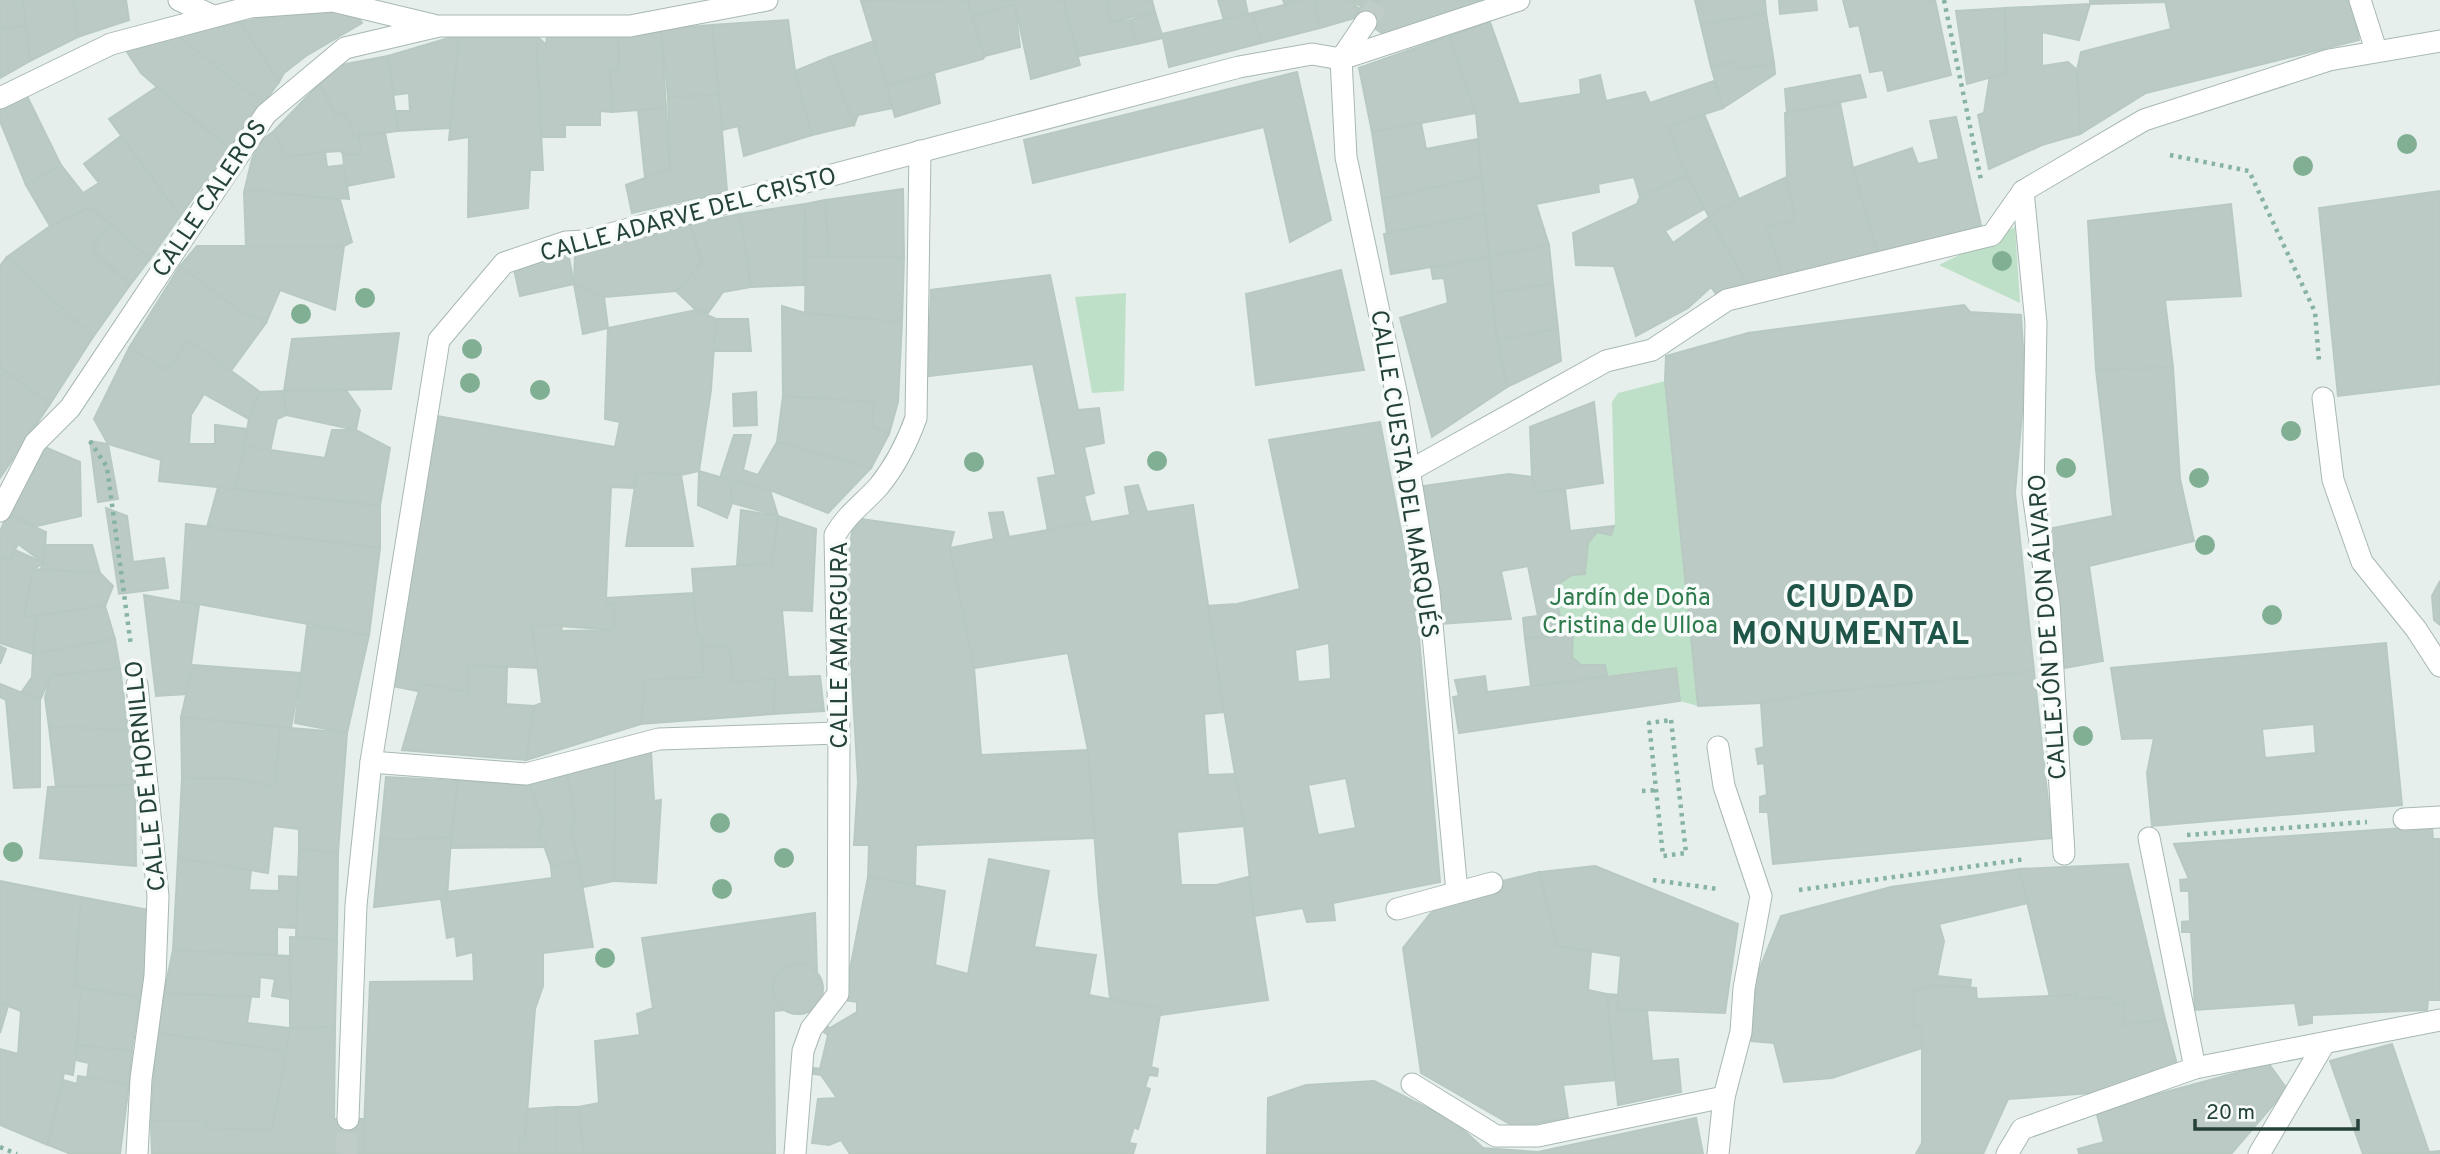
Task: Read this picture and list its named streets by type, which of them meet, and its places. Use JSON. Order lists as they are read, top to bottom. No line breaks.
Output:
{"streets":{"street":["CALLE CALEROS","CALLE ADARVE DEL CRISTO","CALLE CUESTA DEL MARQUÉS","CALLEJÓN DE DON ÁLVARO","CALLE AMARGURA","CALLE DE HORNILLO"]},"crossings":[["CALLE CALEROS","CALLE DE HORNILLO"],["CALLE ADARVE DEL CRISTO","CALLE CUESTA DEL MARQUÉS"],["CALLE ADARVE DEL CRISTO","CALLE AMARGURA"]],"districts":["CIUDAD MONUMENTAL"],"parks":["Jardín de Doña Cristina de Ulloa"],"scale_bar":"20 m"}
